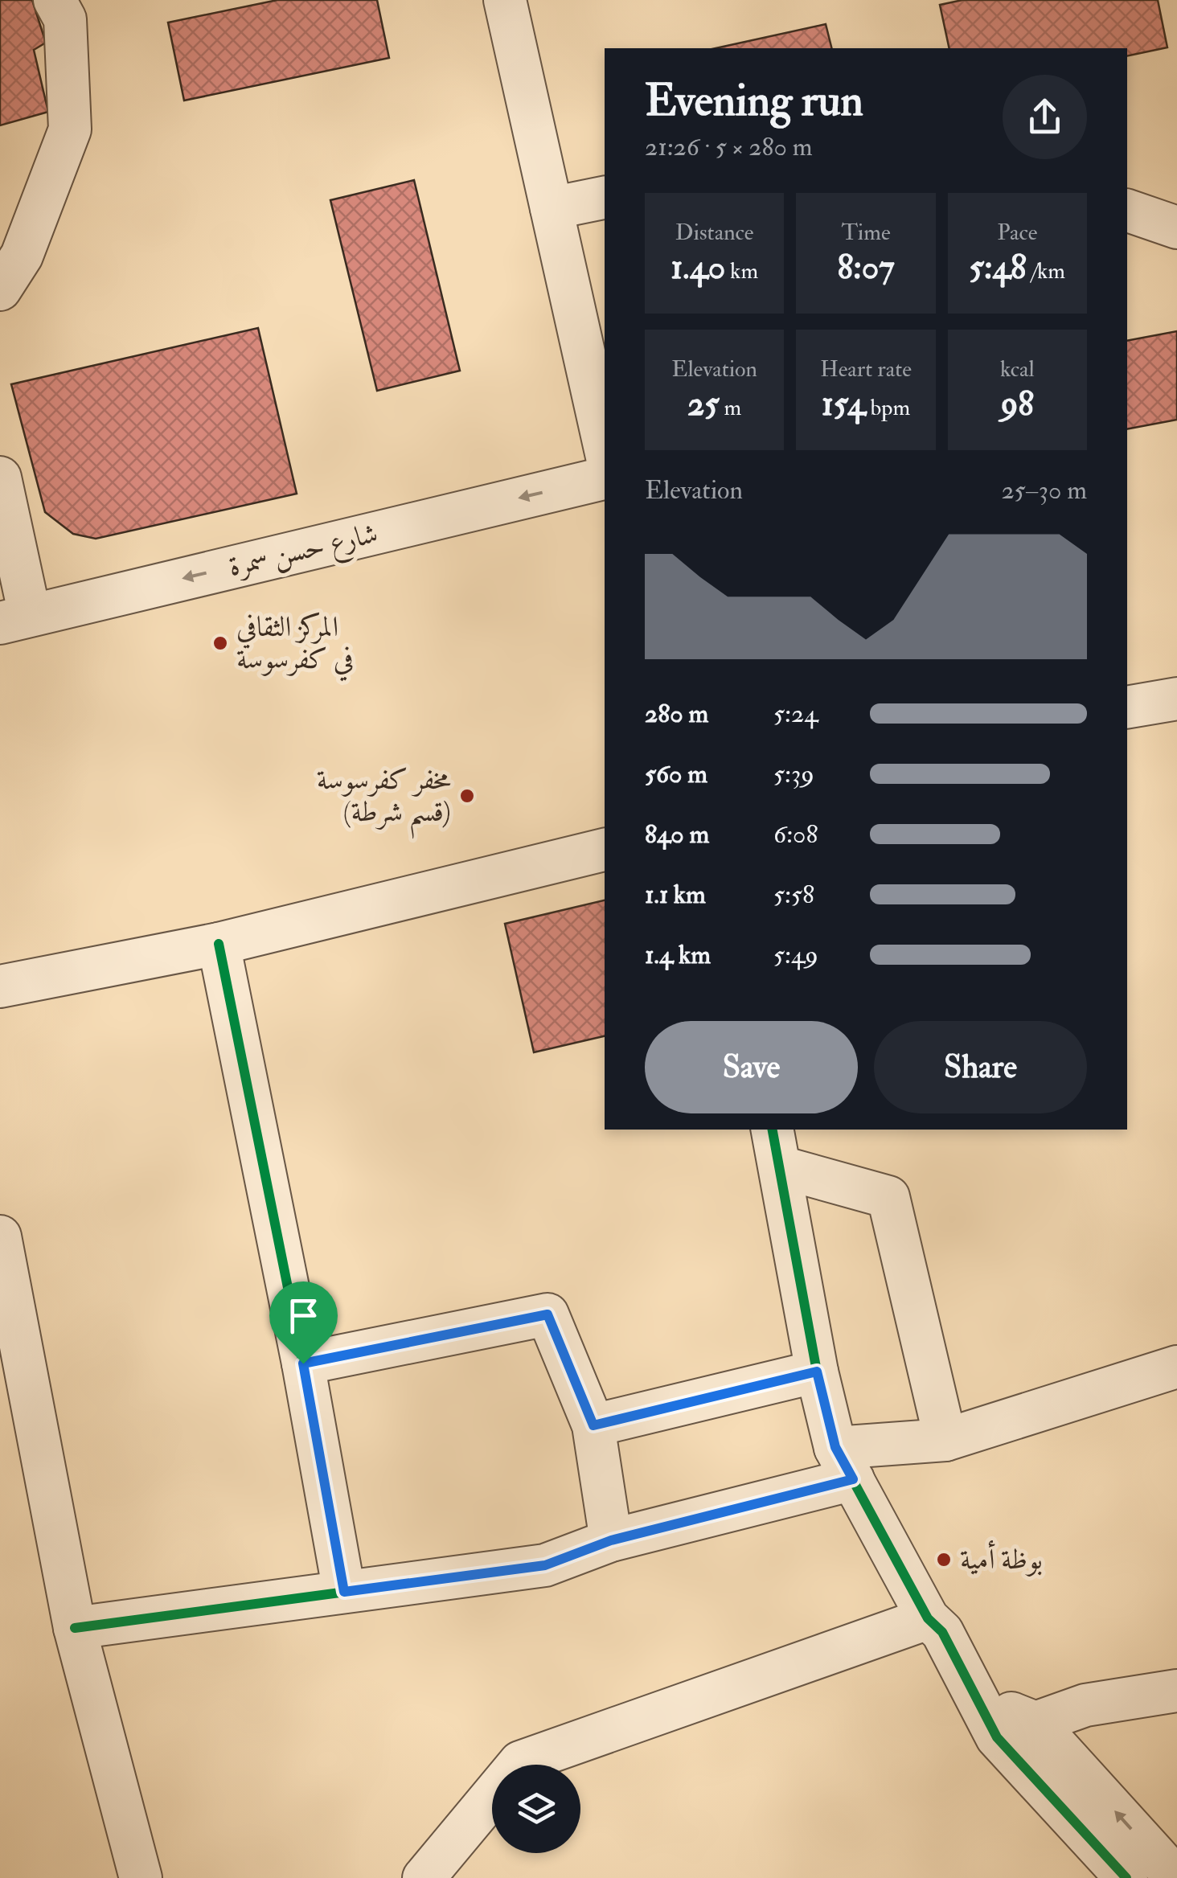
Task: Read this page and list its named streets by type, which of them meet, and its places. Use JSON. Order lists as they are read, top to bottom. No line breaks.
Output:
{"streets":{"street":["شارع حسن سمرة"]},"places":["المركز الثقافي في كفرسوسة","مخفر كفرسوسة (قسم شرطة)","بوظة أمية"],"page":{"heading":["Evening run","21:26 · 5 × 280 m"],"stats":[["Distance","1.40 km"],["Time","8:07"],["Pace","5:48 /km"],["Elevation","25 m"],["Heart rate","154 bpm"],["kcal","98"]],"chart":["Elevation","25–30 m"],"list":[{"name":"280 m","note":"5:24"},{"name":"560 m","note":"5:39"},{"name":"840 m","note":"6:08"},{"name":"1.1 km","note":"5:58"},{"name":"1.4 km","note":"5:49"}],"buttons":["Save","Share"]}}
